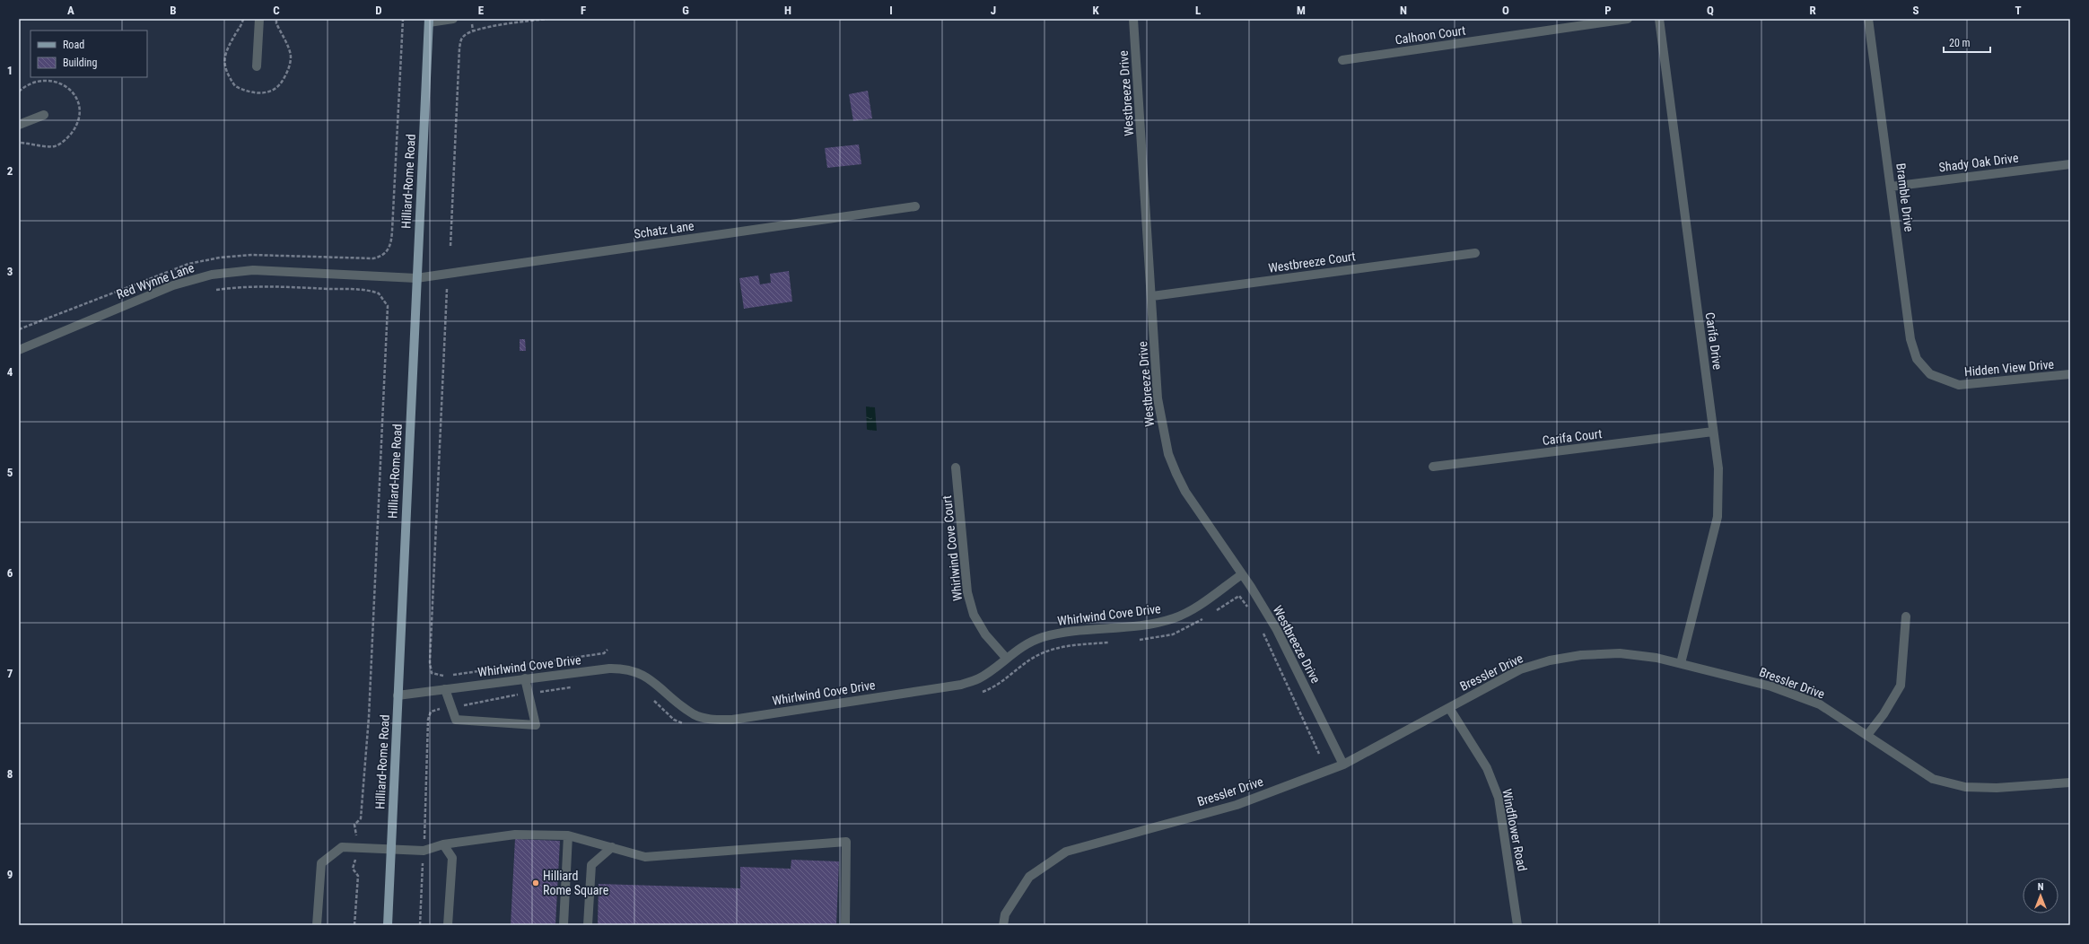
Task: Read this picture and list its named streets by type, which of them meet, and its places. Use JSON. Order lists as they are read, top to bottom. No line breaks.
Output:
{"streets":{"main road":["Hilliard-Rome Road"],"street":["Calhoon Court","Westbreeze Drive","Shady Oak Drive","Bramble Drive","Schatz Lane","Westbreeze Court","Red Wynne Lane","Carifa Drive","Hidden View Drive","Carifa Court","Whirlwind Cove Court","Whirlwind Cove Drive","Bressler Drive","Windflower Road"]},"crossings":[["Westbreeze Drive","Westbreeze Court"],["Westbreeze Drive","Whirlwind Cove Drive"],["Westbreeze Drive","Bressler Drive"],["Shady Oak Drive","Bramble Drive"],["Hilliard-Rome Road","Schatz Lane"],["Hilliard-Rome Road","Red Wynne Lane"],["Hilliard-Rome Road","Whirlwind Cove Drive"],["Bramble Drive","Hidden View Drive"],["Schatz Lane","Red Wynne Lane"],["Carifa Drive","Carifa Court"],["Carifa Drive","Bressler Drive"],["Whirlwind Cove Court","Whirlwind Cove Drive"],["Bressler Drive","Windflower Road"]],"places":["Hilliard Rome Square"],"legend":["Road","Building"],"scale_bar":"20 m","north":"top","grid":{"columns":["A","B","C","D","E","F","G","H","I","J","K","L","M","N","O","P","Q","R","S","T"],"rows":["1","2","3","4","5","6","7","8","9"]}}
